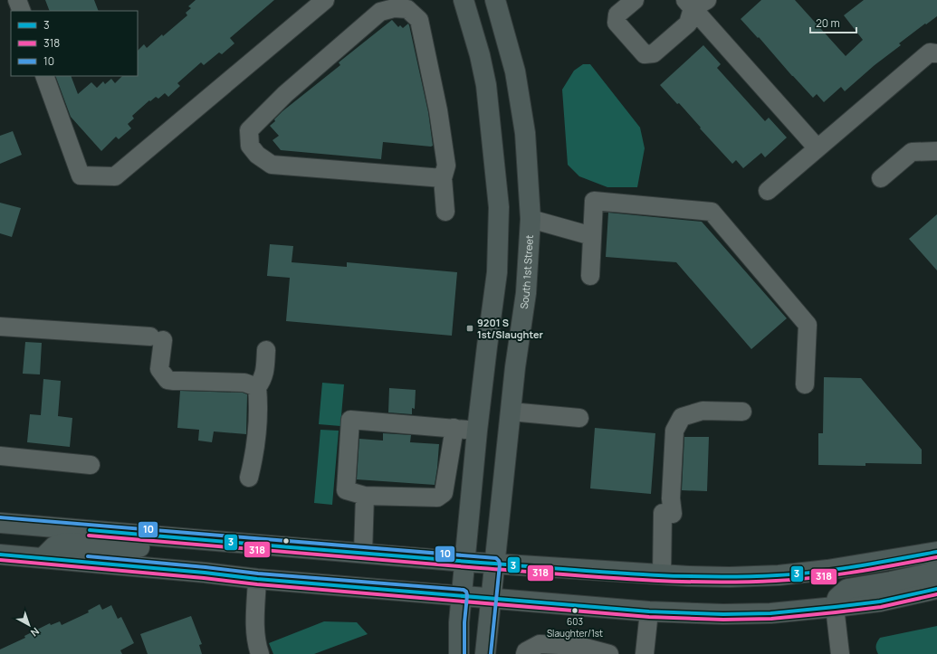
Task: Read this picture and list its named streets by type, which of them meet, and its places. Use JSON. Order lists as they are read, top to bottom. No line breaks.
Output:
{"streets":{"main road":["South 1st Street"]},"places":{"transit":["9201 S 1st/Slaughter"],"other":["603 Slaughter/1st"]},"lines":["transit line 10","transit line 3","transit line 318"],"legend":["3","318","10"],"scale_bar":"20 m","north":"bottom right"}
